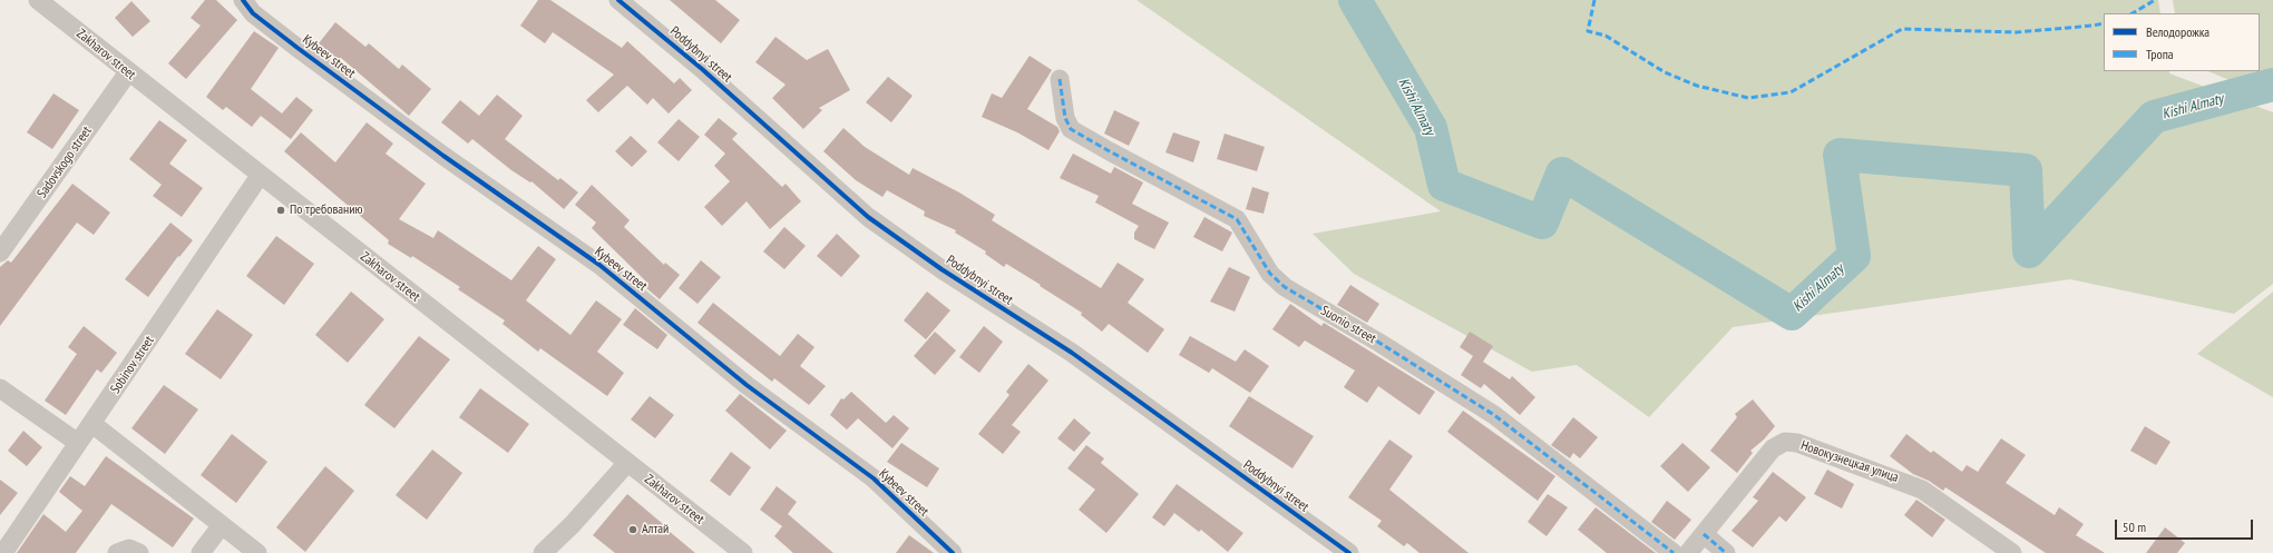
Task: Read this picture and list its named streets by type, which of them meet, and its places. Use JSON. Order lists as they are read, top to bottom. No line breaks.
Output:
{"streets":{"street":["Zakharov street","Poddybnyi street","Kybeev street","Sadovskogo street","Suonio street","Sobinov street","Новокузнецкая улица"]},"crossings":[["Zakharov street","Sadovskogo street"],["Zakharov street","Sobinov street"]],"water":["Kіshі Almaty"],"places":["По требованию","Алтай"],"legend":["Велодорожка","Тропа"],"scale_bar":"50 m"}
